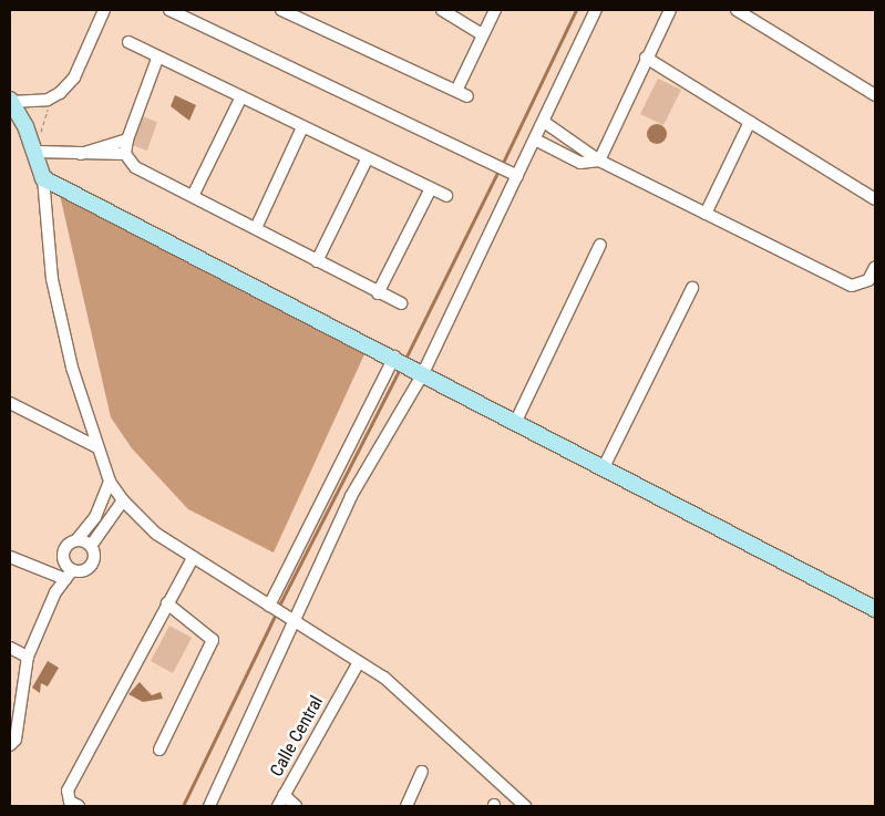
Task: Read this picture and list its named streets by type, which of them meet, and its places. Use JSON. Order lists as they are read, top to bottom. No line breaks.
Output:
{"streets":{"street":["Calle Central"]}}
